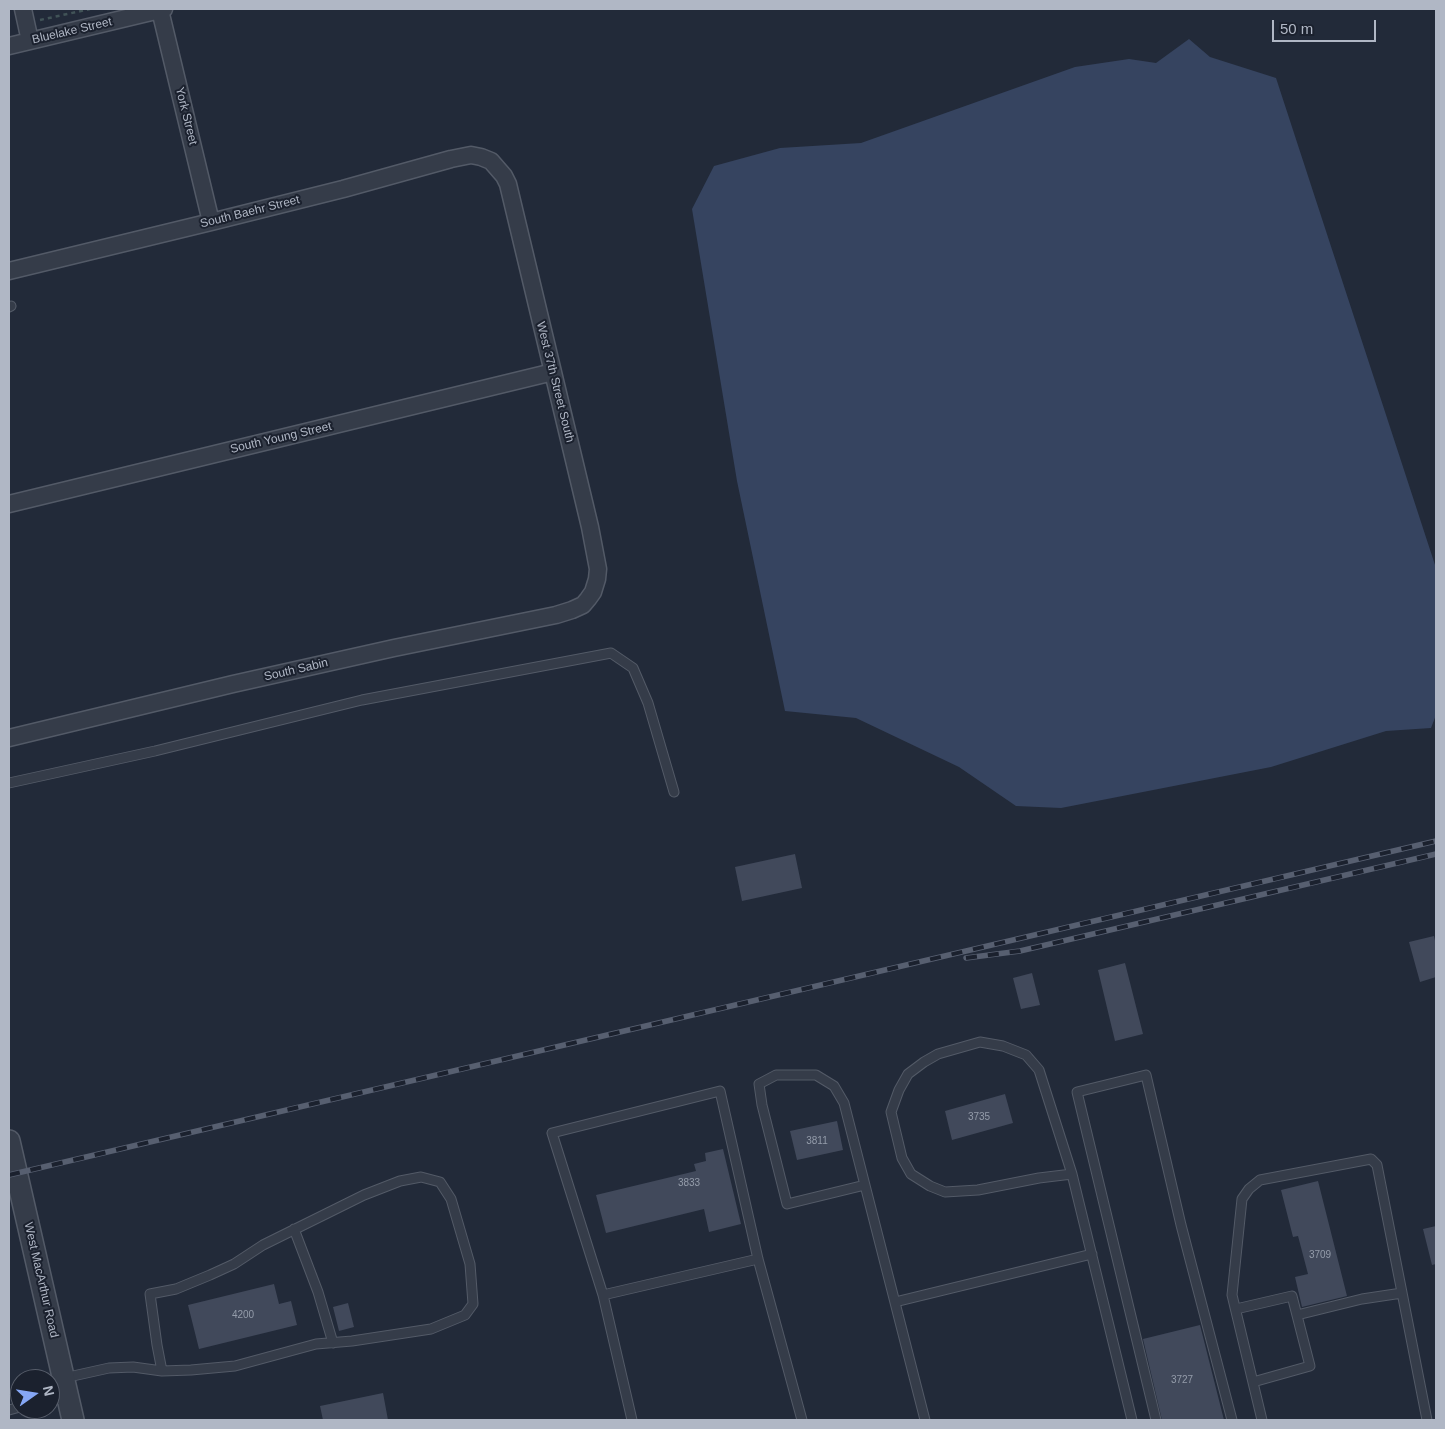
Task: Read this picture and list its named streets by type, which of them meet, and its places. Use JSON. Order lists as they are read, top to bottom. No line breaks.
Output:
{"streets":{"street":["Bluelake Street","York Street","South Baehr Street","West 37th Street South","South Young Street","South Sabin","West MacArthur Road"]},"crossings":[["Bluelake Street","York Street"],["York Street","South Baehr Street"],["South Baehr Street","West 37th Street South"],["West 37th Street South","South Young Street"],["West 37th Street South","South Sabin"]],"house_numbers":["3735","3811","3833","3709","4200","3727"],"scale_bar":"50 m","north":"right"}
